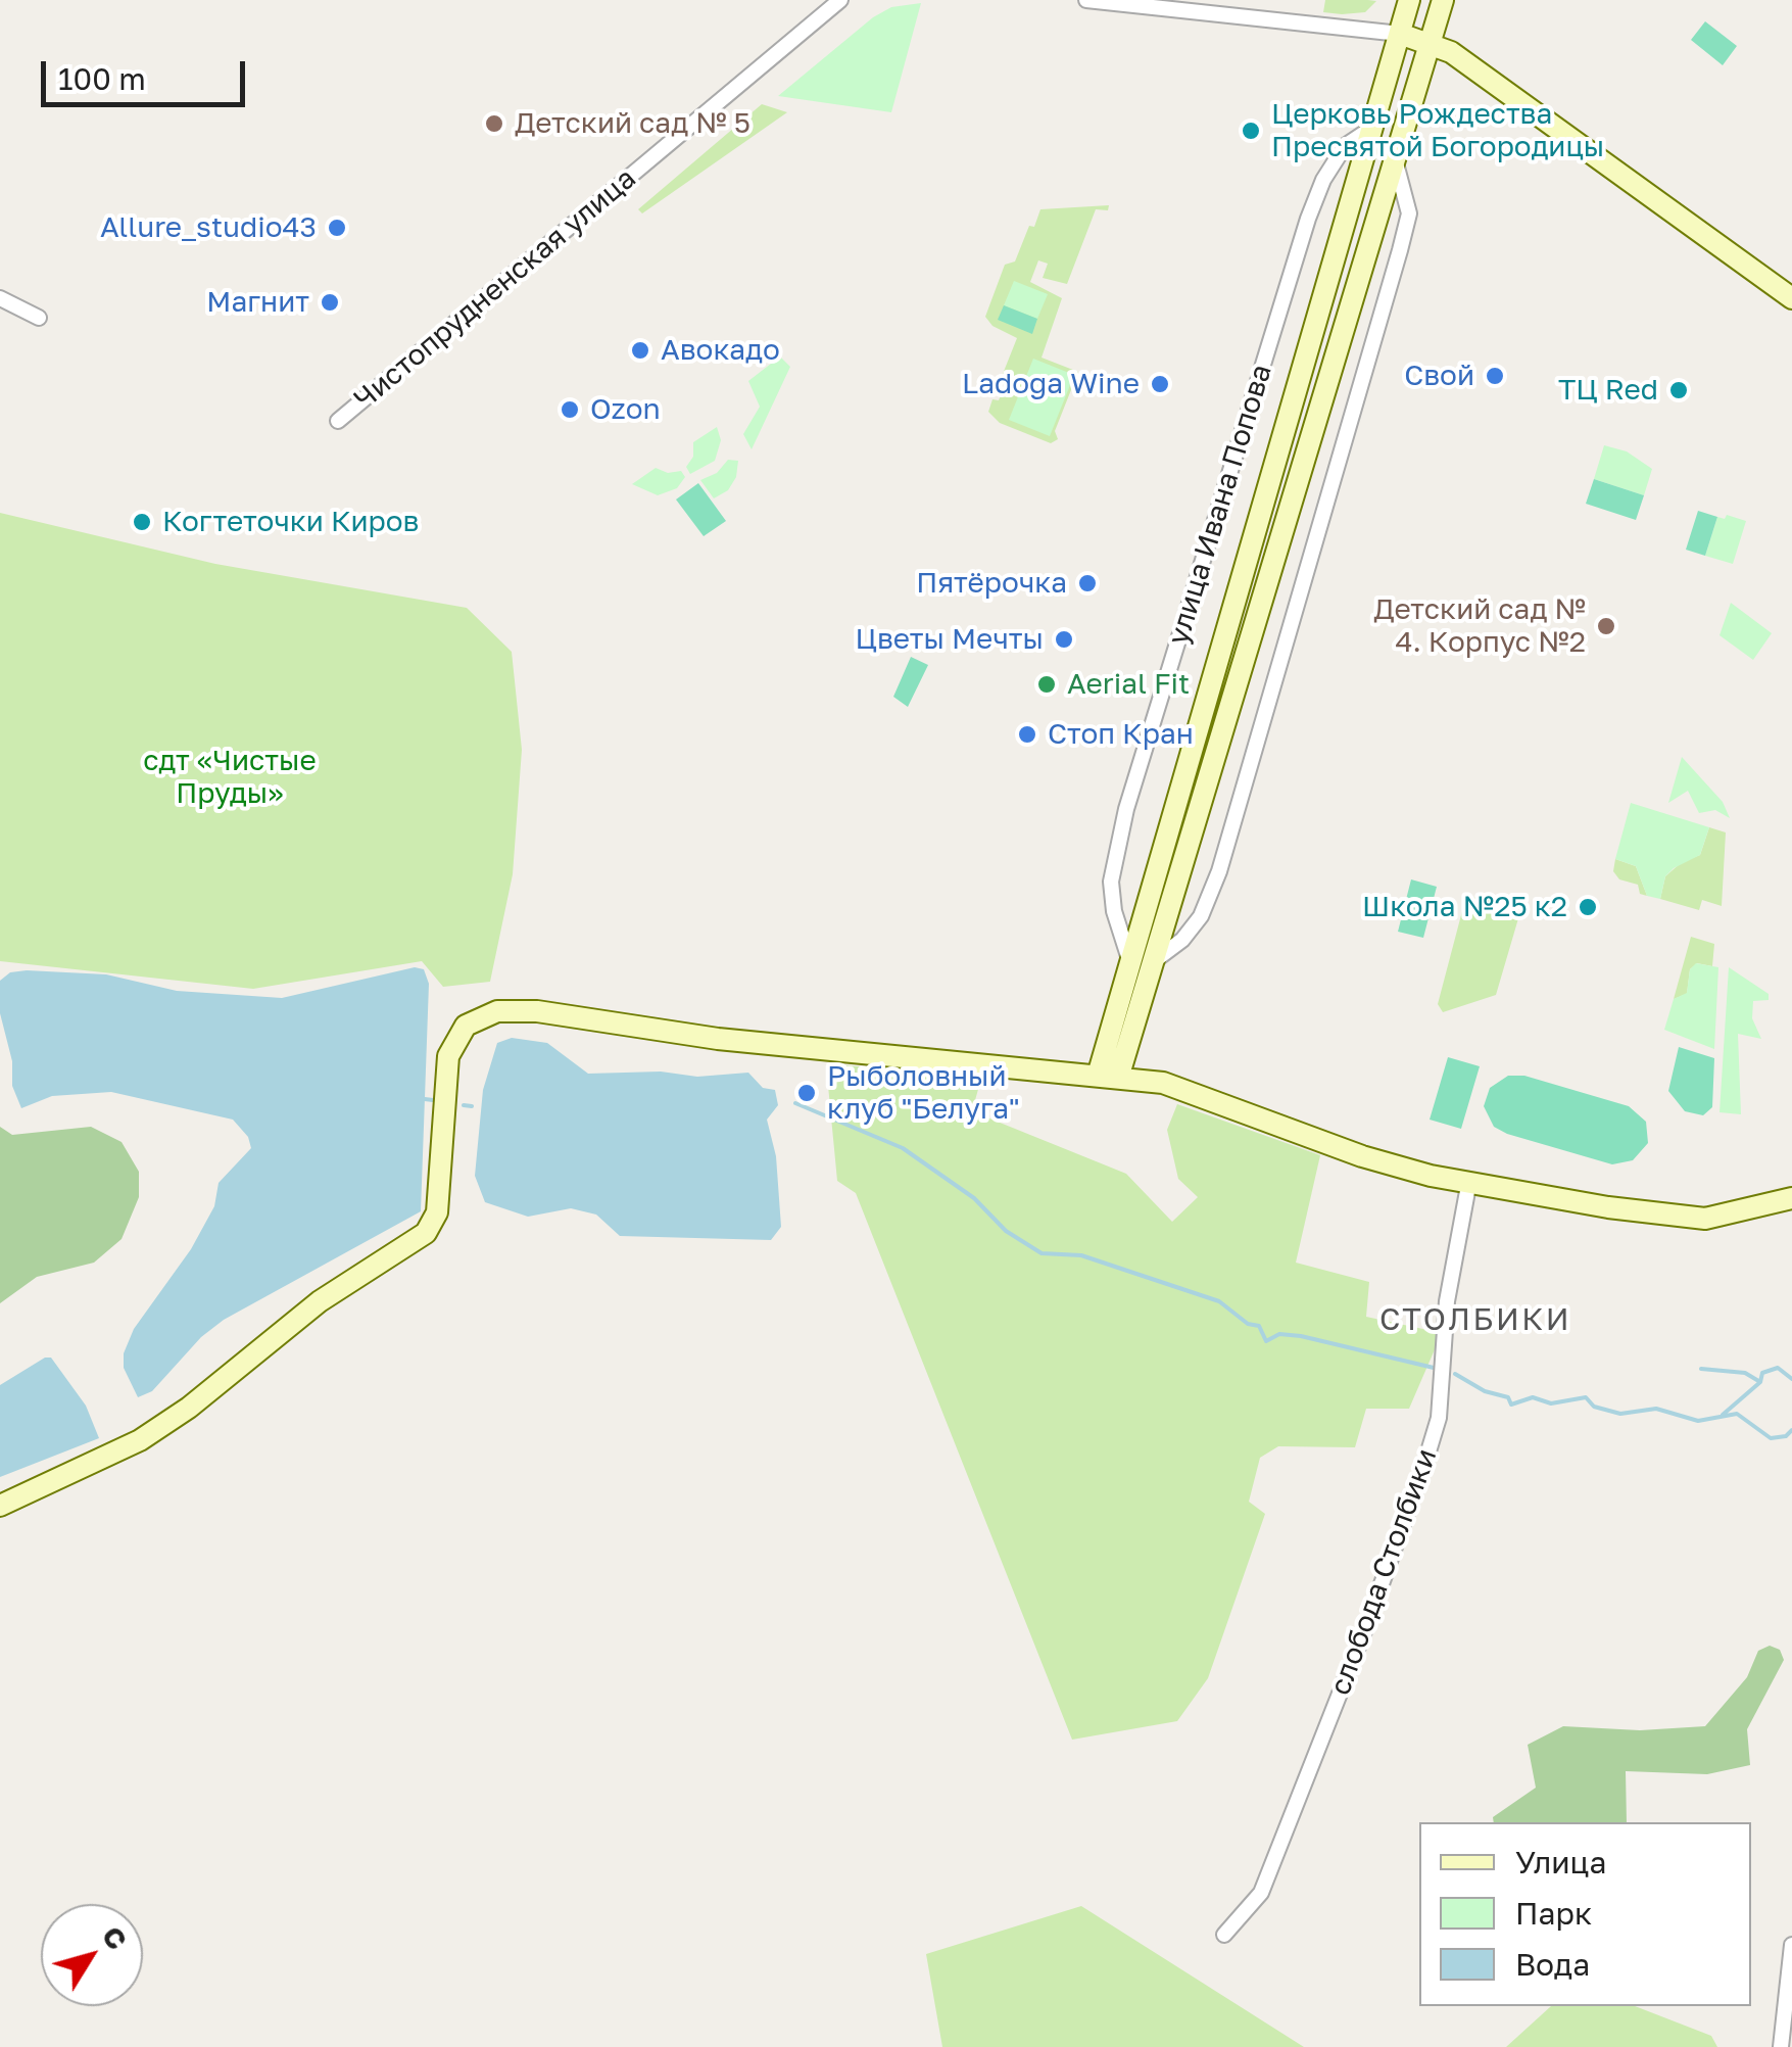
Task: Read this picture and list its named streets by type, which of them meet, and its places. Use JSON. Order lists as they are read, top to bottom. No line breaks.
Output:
{"streets":{"main road":["улица Ивана Попова"],"street":["Чистопрудненская улица","слобода Столбики"]},"districts":["СТОЛБИКИ"],"parks":["сдт «Чистые Пруды»"],"places":["Детский сад № 5","Церковь Рождества Пресвятой Богородицы","Allure_studio43","Магнит","Авокадо","Свой","Ladoga Wine","ТЦ Red","Ozon","Когтеточки Киров","Пятёрочка","Детский сад № 4. Корпус №2","Цветы Мечты","Aerial Fit","Стоп Кран","Школа №25 к2","Рыболовный клуб \"Белуга\""],"legend":["Улица","Парк","Вода"],"scale_bar":"100 m","north":"top right"}
